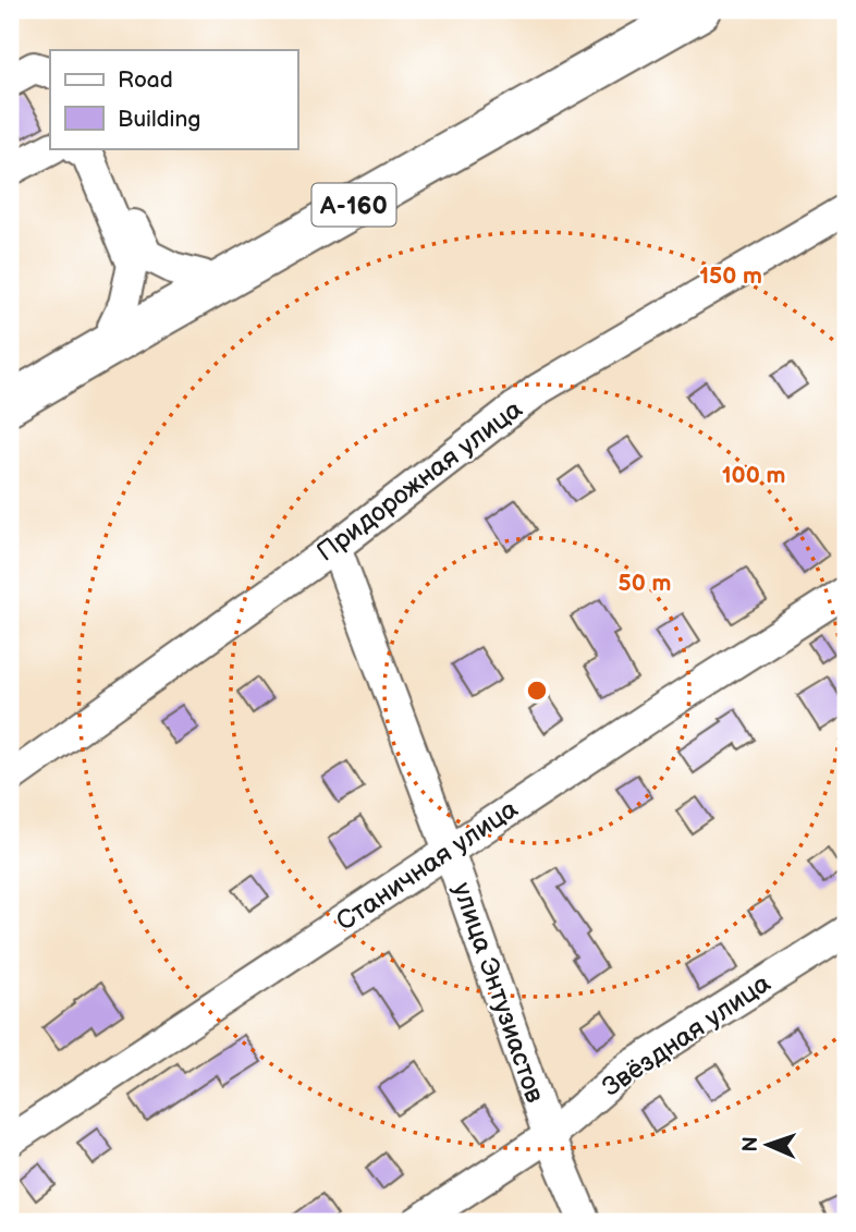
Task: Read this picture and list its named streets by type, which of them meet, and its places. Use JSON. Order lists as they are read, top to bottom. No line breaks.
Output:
{"streets":{"highway":["А-160"],"street":["Придорожная улица","Станичная улица","улица Энтузиастов","Звёздная улица"]},"crossings":[["Придорожная улица","улица Энтузиастов"],["Станичная улица","улица Энтузиастов"],["улица Энтузиастов","Звёздная улица"]],"legend":["Road","Building"],"north":"left","rings":["150 m","100 m","50 m"]}
